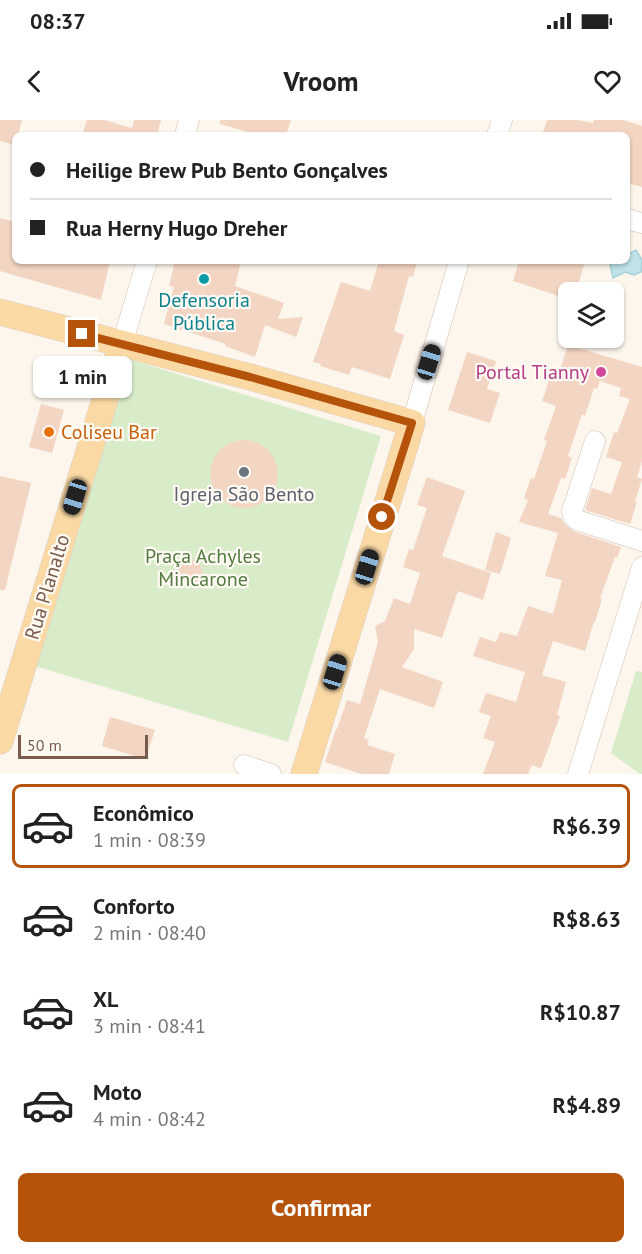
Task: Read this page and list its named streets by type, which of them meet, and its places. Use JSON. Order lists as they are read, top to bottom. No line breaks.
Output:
{"streets":{"main road":["Rua Planalto"]},"parks":["Praça Achyles Mincarone"],"places":["Defensoria Pública","Portal Tianny","Coliseu Bar","Igreja São Bento"],"scale_bar":"50 m","page":{"status":"08:37","header":"Vroom","banner":["Heilige Brew Pub Bento Gonçalves","Rua Herny Hugo Dreher"],"bubble":"1 min","scale":"50 m","list":[{"name":"Econômico","note":"1 min · 08:39","value":"R$6.39"},{"name":"Conforto","note":"2 min · 08:40","value":"R$8.63"},{"name":"XL","note":"3 min · 08:41","value":"R$10.87"},{"name":"Moto","note":"4 min · 08:42","value":"R$4.89"}],"buttons":"Confirmar"}}
